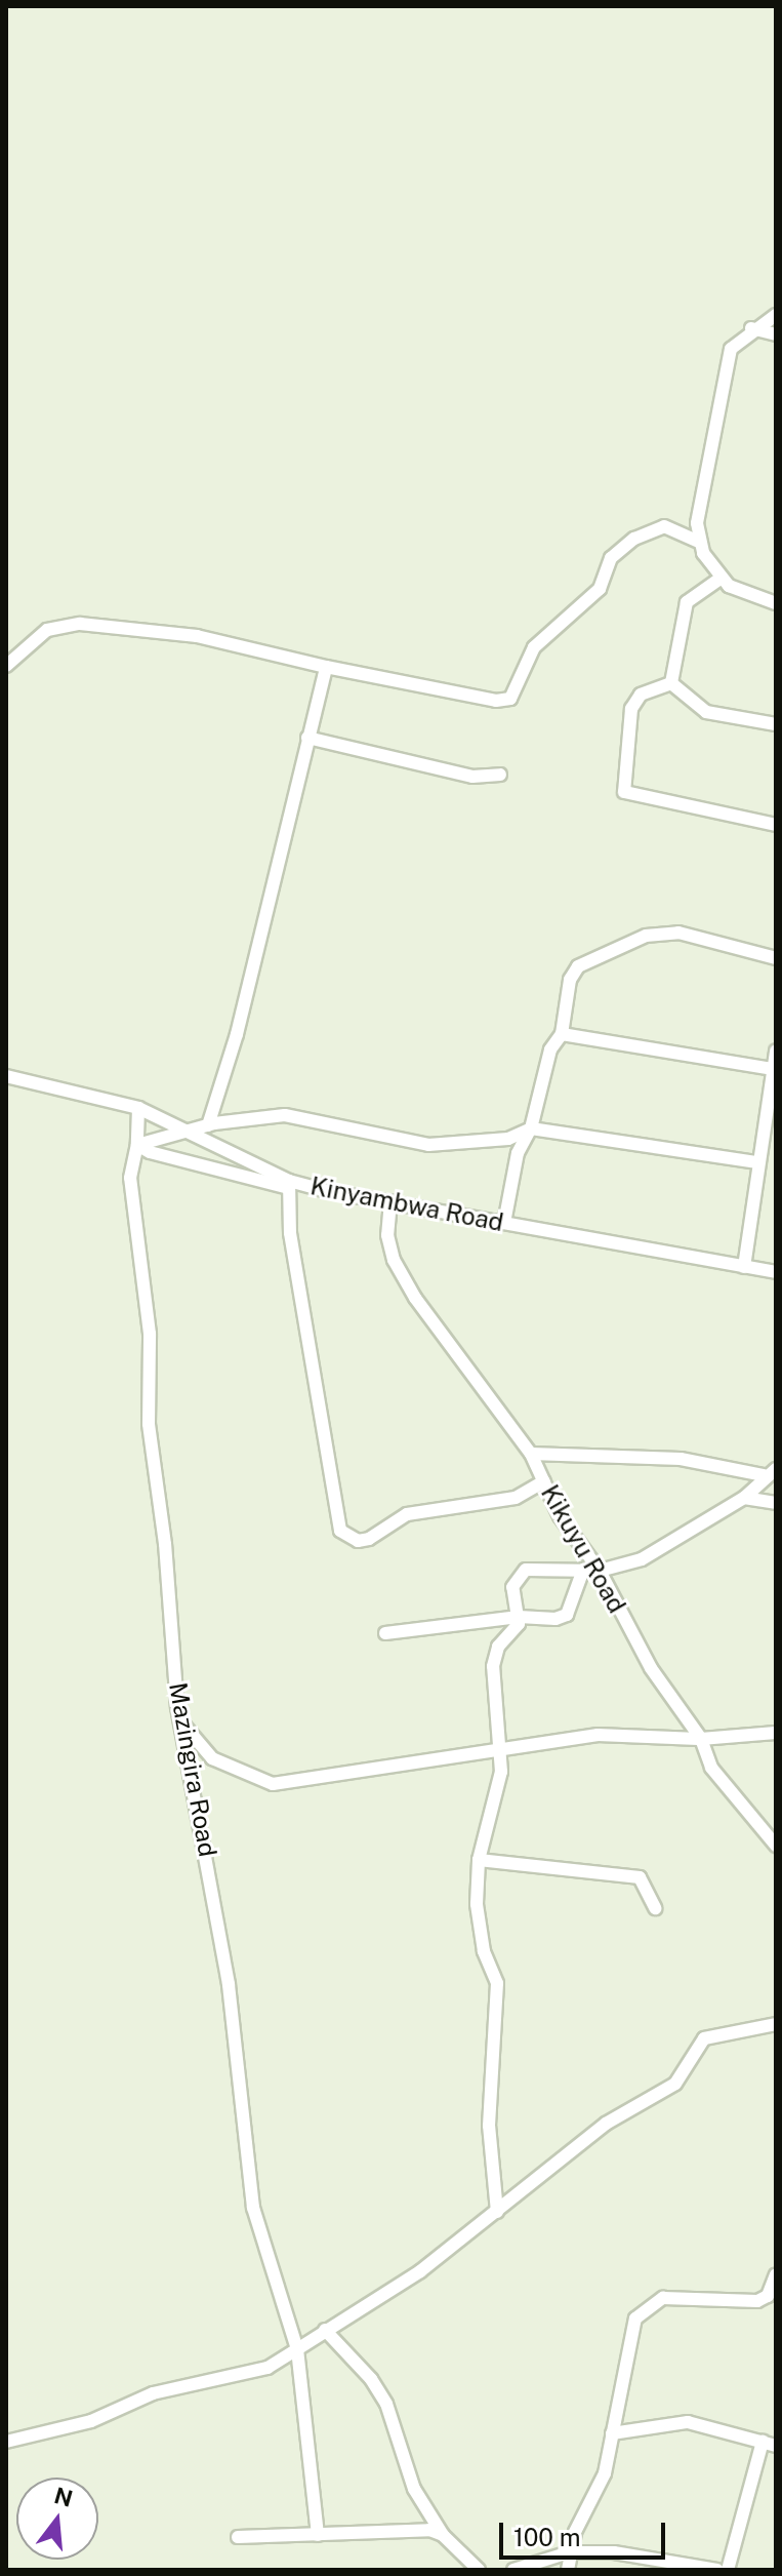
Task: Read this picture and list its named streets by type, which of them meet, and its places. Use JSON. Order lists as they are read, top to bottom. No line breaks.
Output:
{"streets":{"street":["Kinyambwa Road","Kikuyu Road","Mazingira Road"]},"crossings":[["Kinyambwa Road","Kikuyu Road"],["Kinyambwa Road","Mazingira Road"]],"scale_bar":"100 m","north":"top"}
